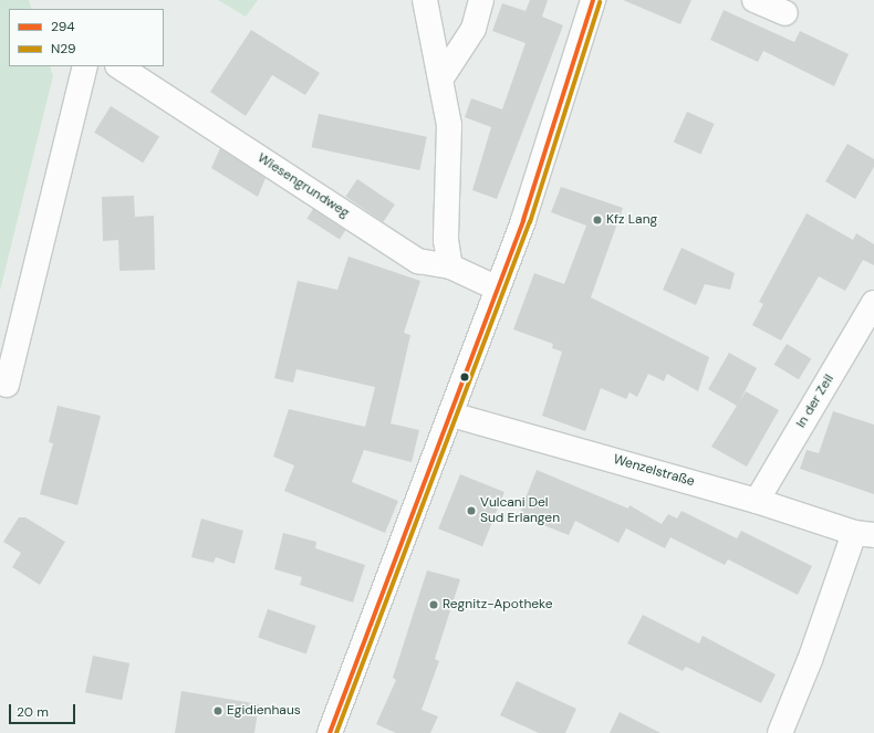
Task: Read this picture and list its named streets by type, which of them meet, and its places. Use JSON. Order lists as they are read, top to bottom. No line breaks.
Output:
{"streets":{"street":["Wiesengrundweg","In der Zeil","Wenzelstraße"]},"crossings":[["In der Zeil","Wenzelstraße"]],"places":["Kfz Lang","Vulcani Del Sud Erlangen","Regnitz-Apotheke","Egidienhaus"],"lines":["transit line 294","transit line N29"],"legend":["294","N29"],"scale_bar":"20 m"}
